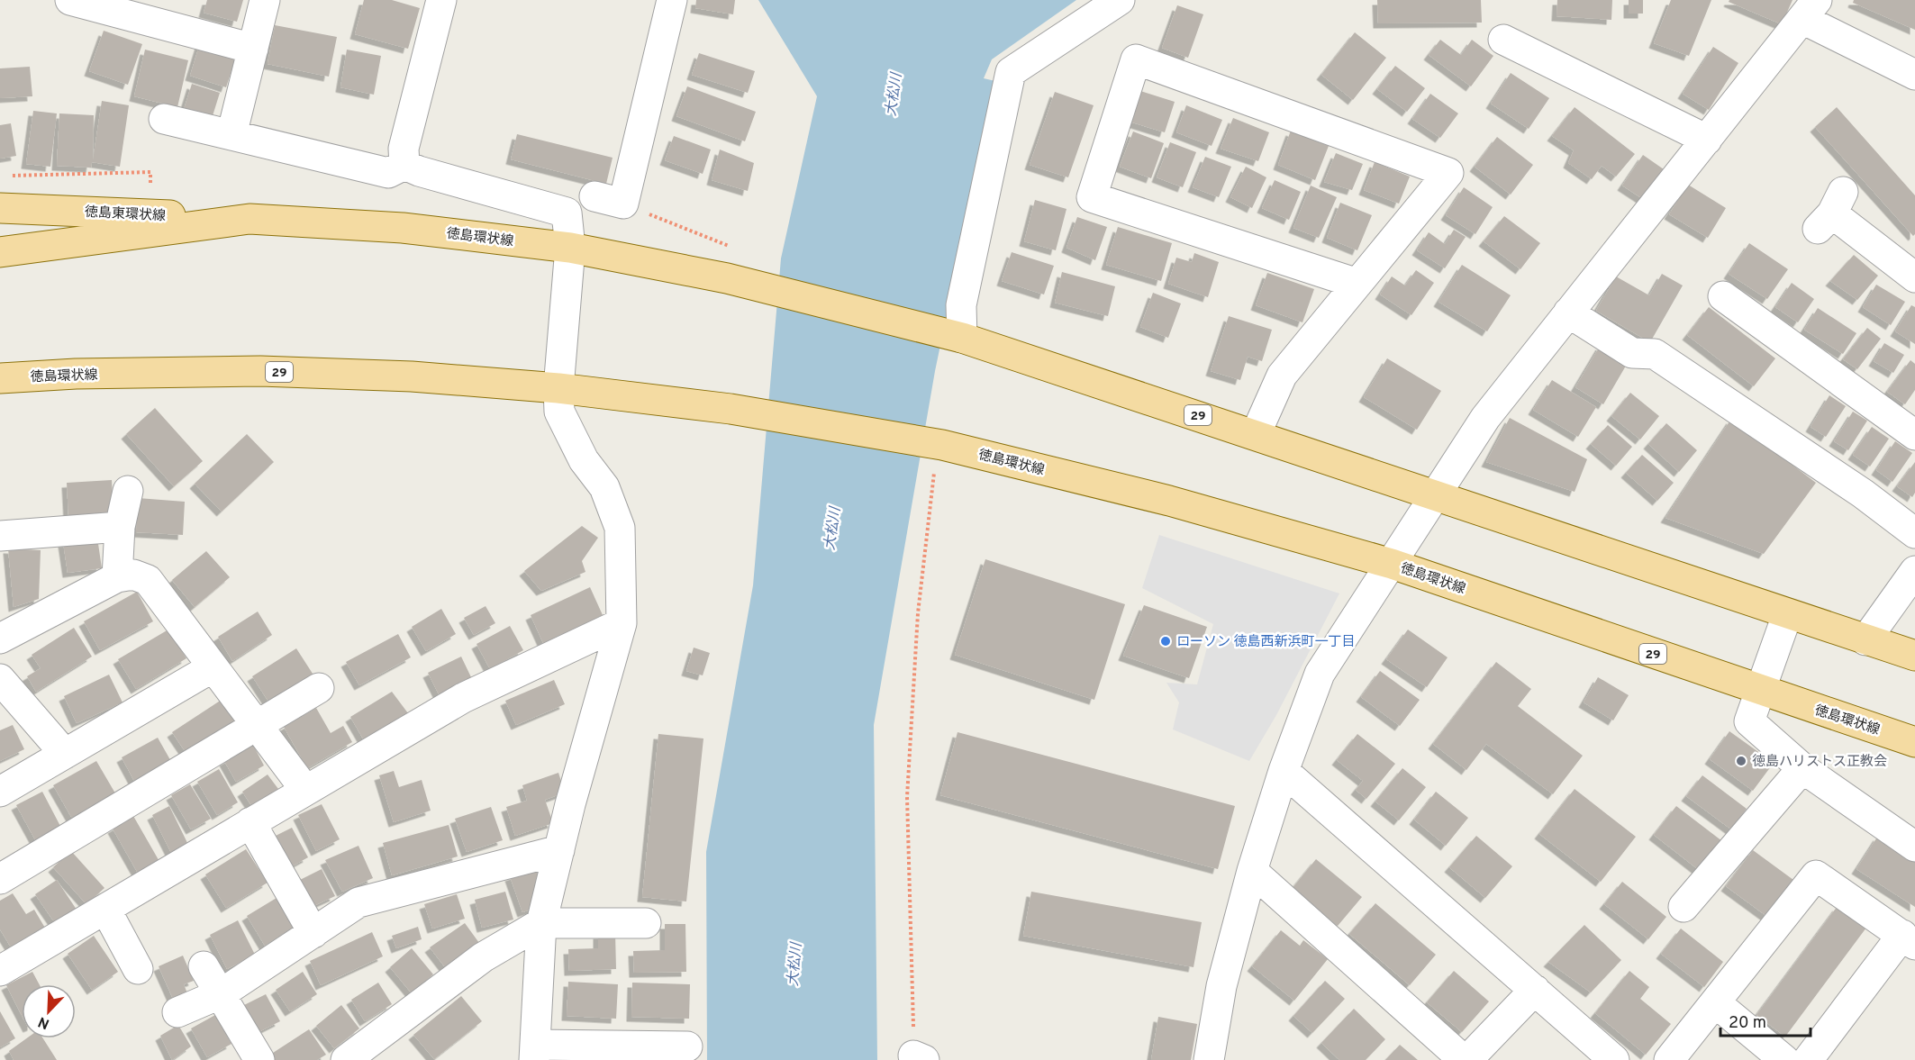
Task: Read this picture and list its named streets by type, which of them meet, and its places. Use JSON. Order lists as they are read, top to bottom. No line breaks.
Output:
{"streets":{"main road":["徳島東環状線","徳島環状線","29"]},"crossings":[["徳島東環状線","徳島環状線"]],"water":["大松川"],"places":["ローソン 徳島西新浜町一丁目","徳島ハリストス正教会"],"scale_bar":"20 m","north":"bottom left"}
